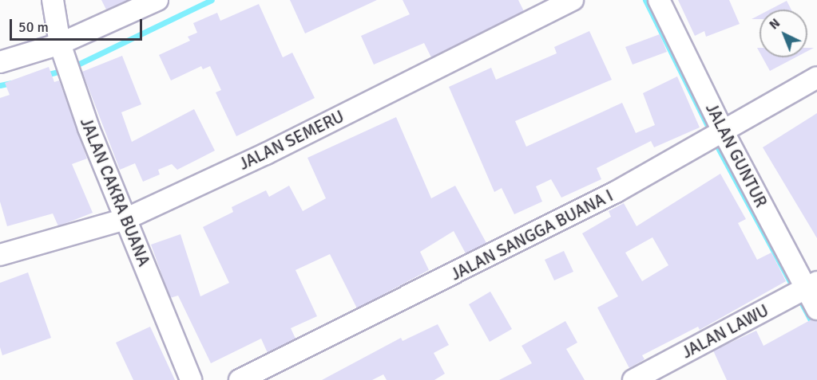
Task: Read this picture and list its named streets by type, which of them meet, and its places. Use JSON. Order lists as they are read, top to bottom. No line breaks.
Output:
{"streets":{"street":["JALAN SEMERU","JALAN GUNTUR","JALAN CAKRA BUANA","JALAN SANGGA BUANA I","JALAN LAWU"]},"crossings":[["JALAN SEMERU","JALAN CAKRA BUANA"],["JALAN GUNTUR","JALAN SANGGA BUANA I"],["JALAN GUNTUR","JALAN LAWU"]],"scale_bar":"50 m","north":"top left"}
